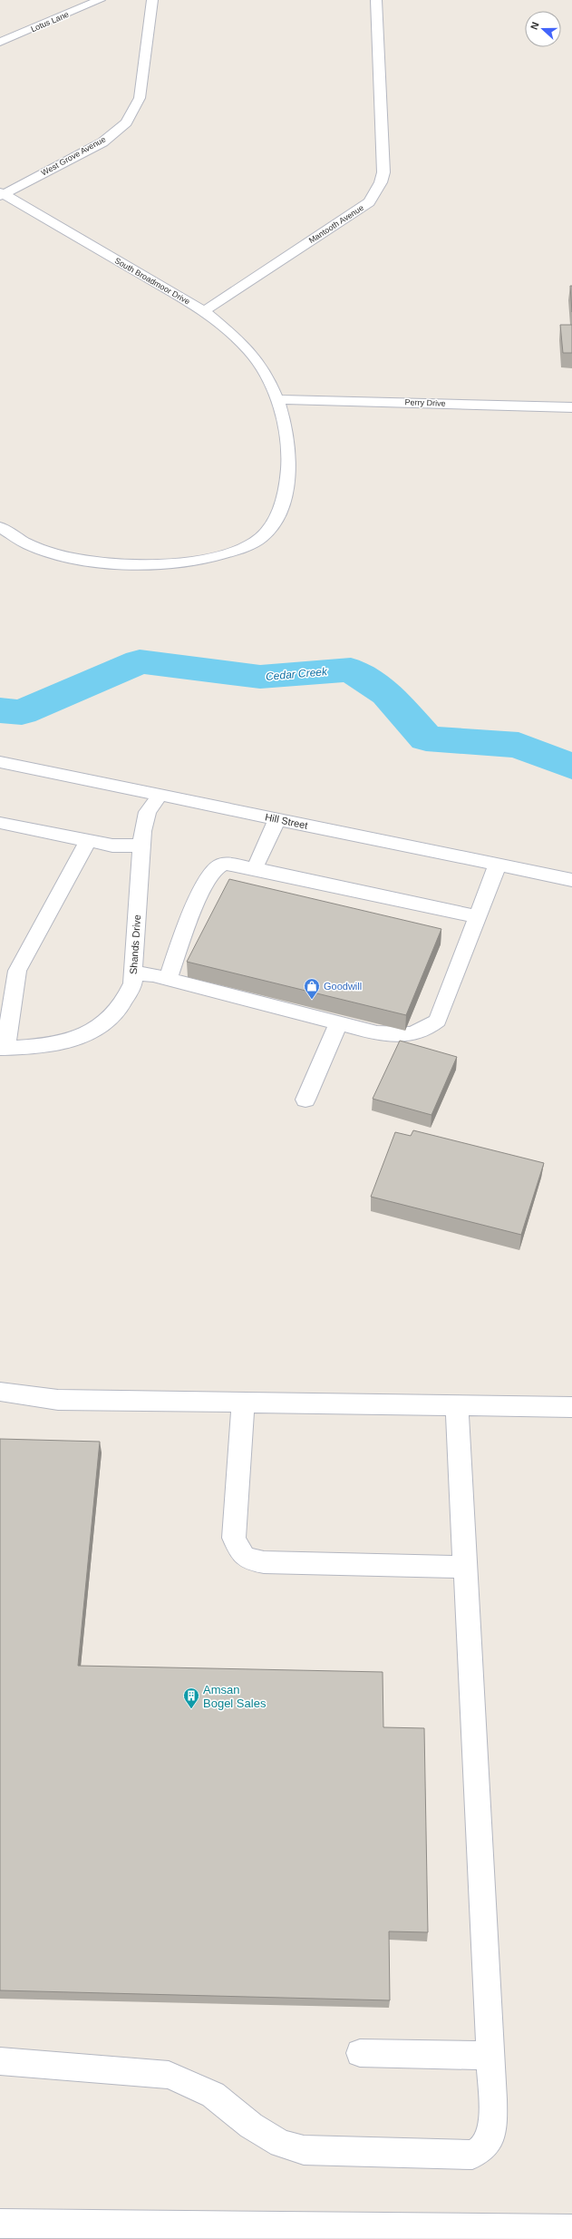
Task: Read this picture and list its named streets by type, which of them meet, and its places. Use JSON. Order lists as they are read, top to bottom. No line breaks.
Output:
{"streets":{"street":["Lotus Lane","West Grove Avenue","Mantooth Avenue","South Broadmoor Drive","Perry Drive","Hill Street","Shands Drive"]},"crossings":[["West Grove Avenue","South Broadmoor Drive"],["Mantooth Avenue","South Broadmoor Drive"],["South Broadmoor Drive","Perry Drive"],["Hill Street","Shands Drive"]],"water":["Cedar Creek"],"places":{"shop":["Goodwill"],"building":["Amsan Bogel Sales"]},"north":"left"}
